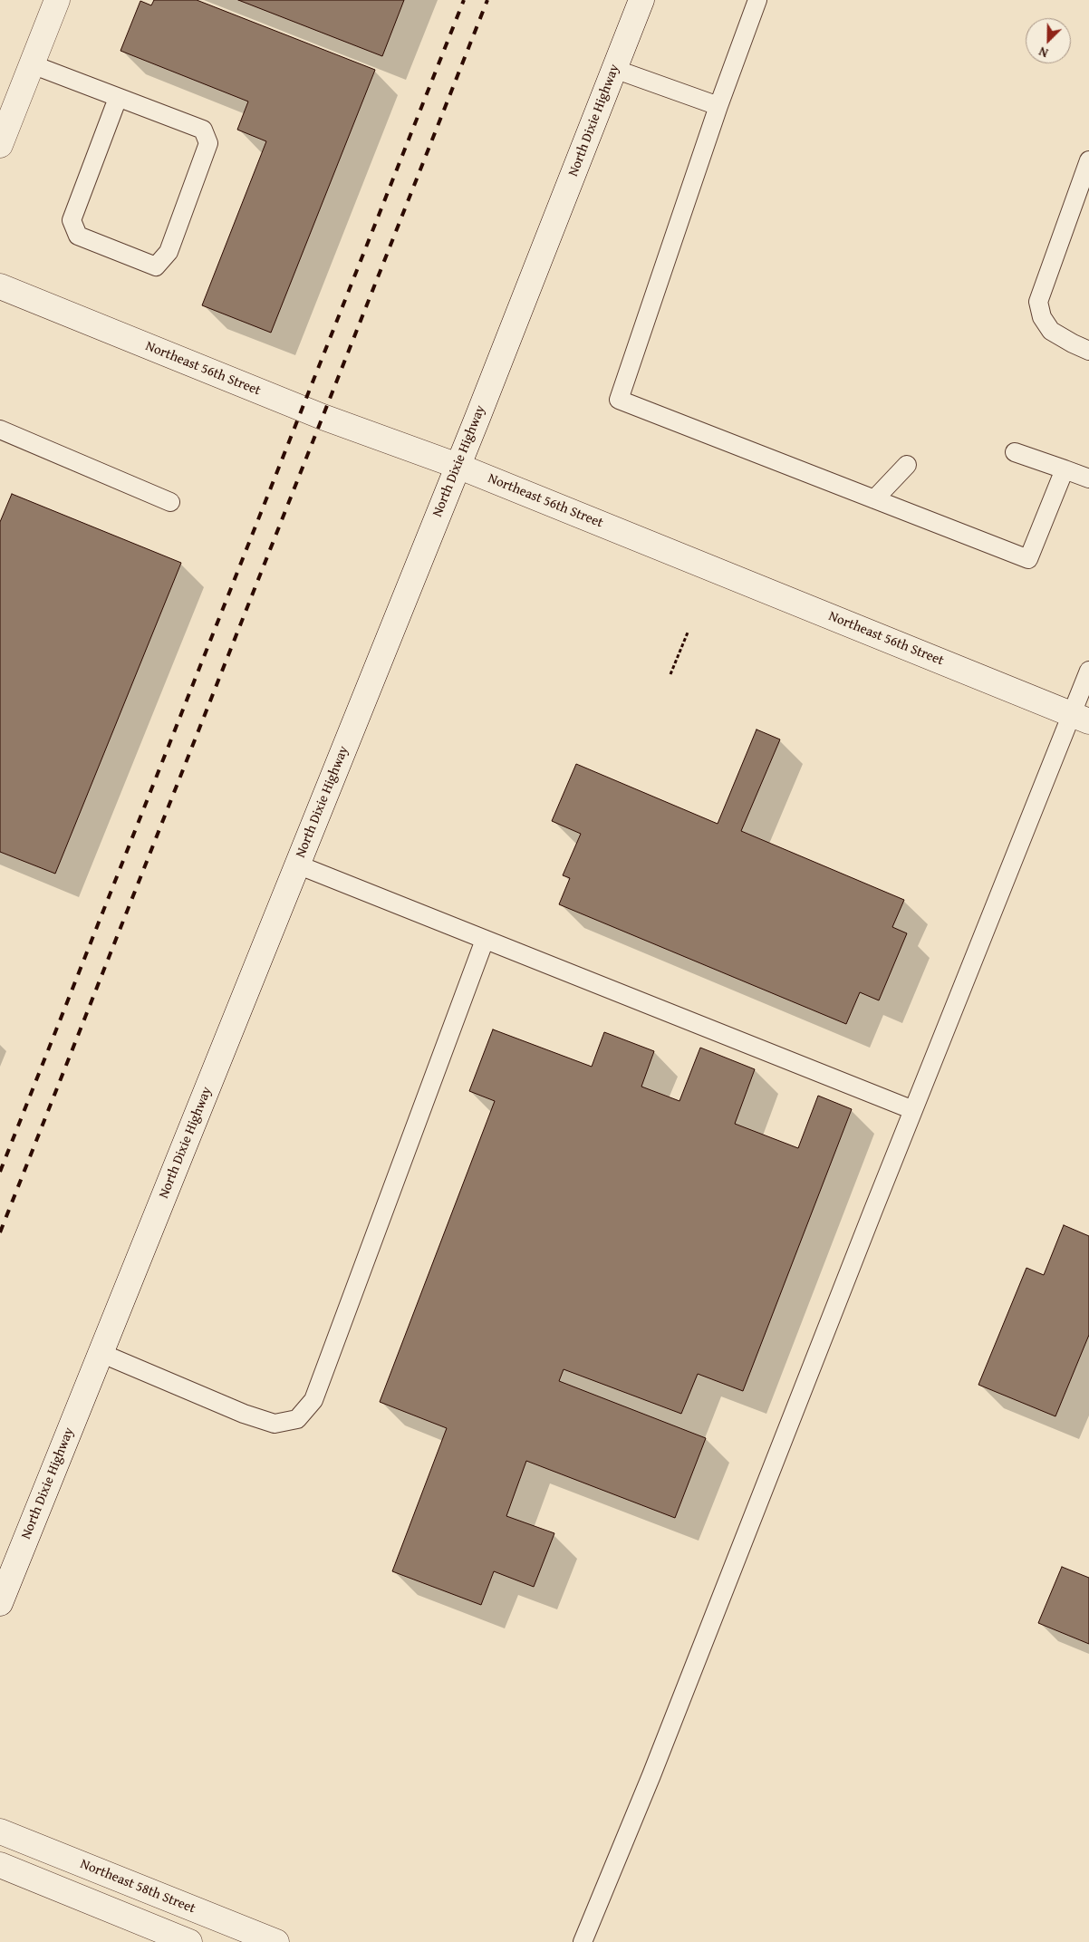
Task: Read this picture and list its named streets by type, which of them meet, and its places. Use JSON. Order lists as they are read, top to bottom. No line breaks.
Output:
{"streets":{"street":["North Dixie Highway","Northeast 56th Street","Northeast 58th Street"]},"crossings":[["North Dixie Highway","Northeast 56th Street"]],"north":"bottom left"}
